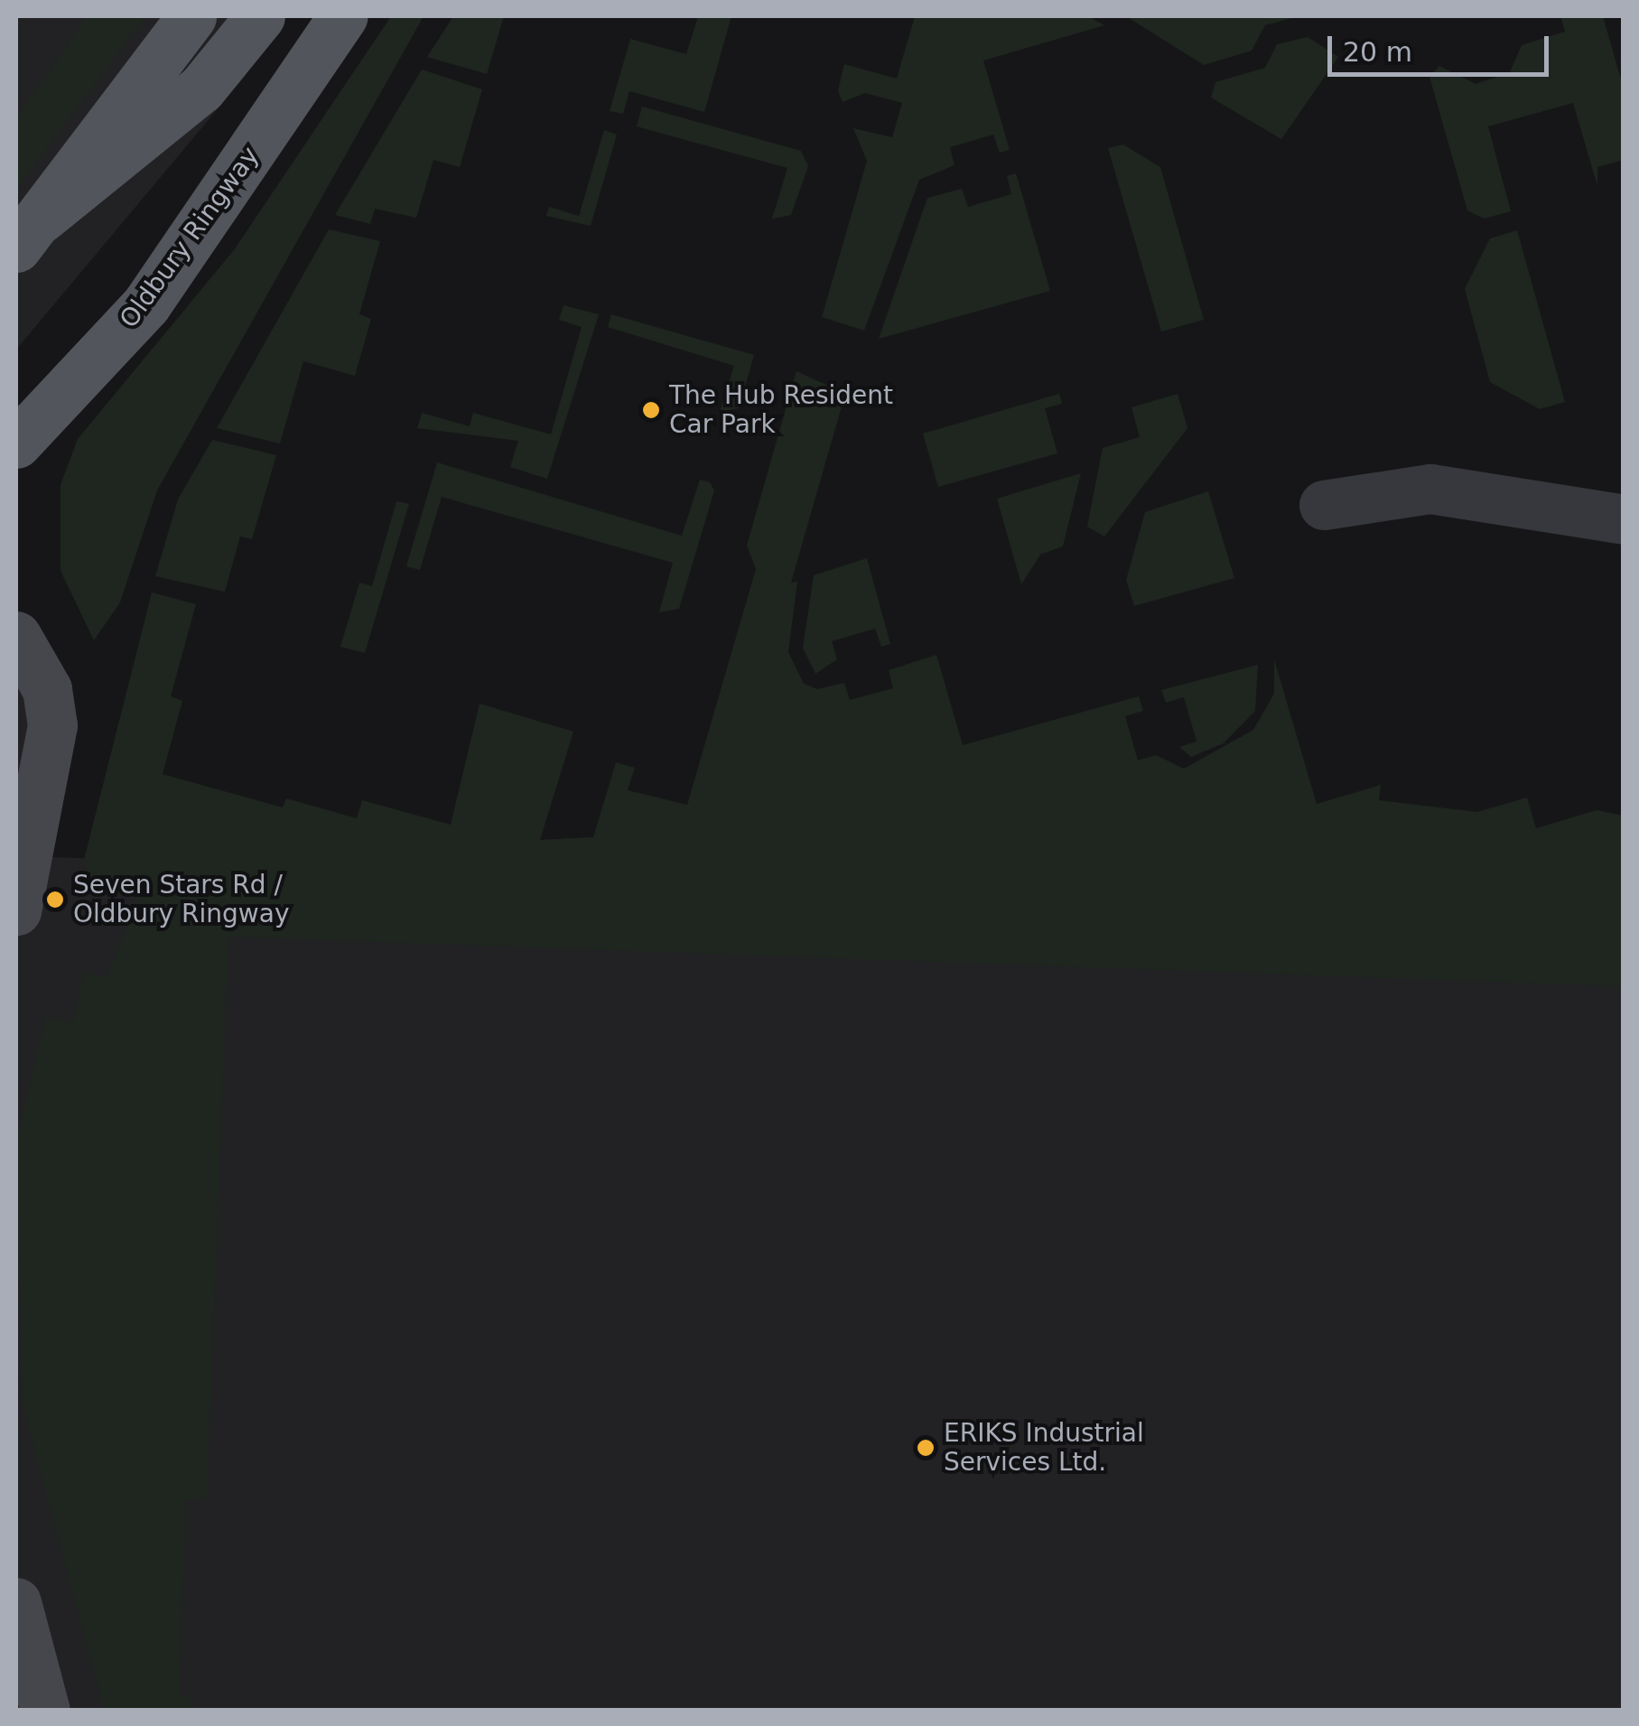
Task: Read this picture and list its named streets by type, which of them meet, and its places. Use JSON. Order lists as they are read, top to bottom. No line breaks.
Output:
{"streets":{"main road":["Oldbury Ringway"]},"places":["The Hub Resident Car Park","Seven Stars Rd / Oldbury Ringway","ERIKS Industrial Services Ltd."],"scale_bar":"20 m"}
